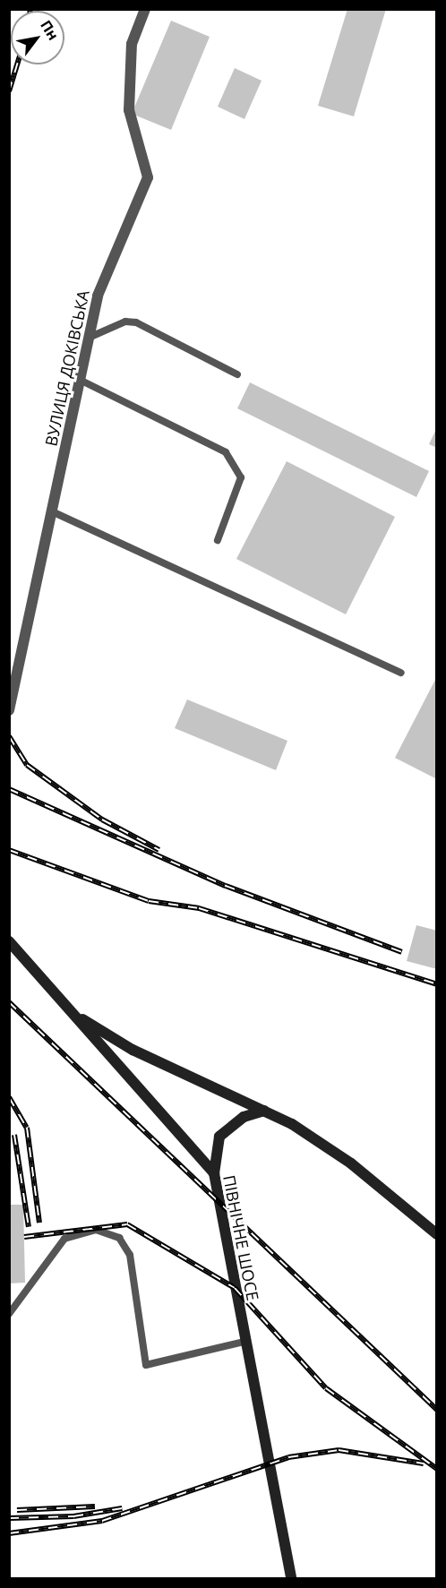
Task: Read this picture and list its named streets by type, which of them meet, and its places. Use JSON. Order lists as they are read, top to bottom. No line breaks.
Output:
{"streets":{"main road":["ПІВНІЧНЕ ШОСЕ"],"street":["ВУЛИЦЯ ДОКІВСЬКА"]},"north":"top right"}
